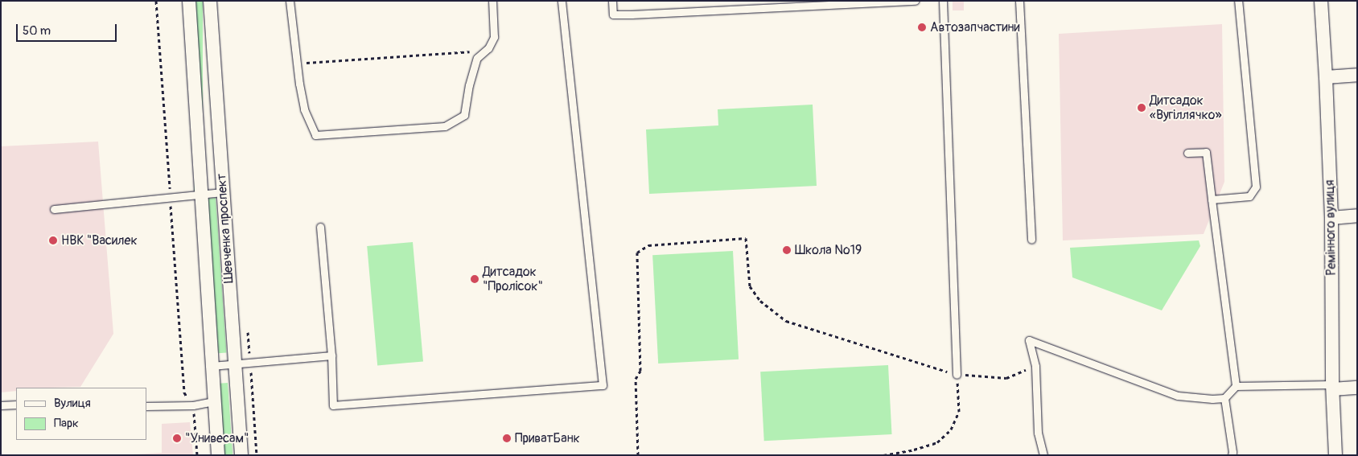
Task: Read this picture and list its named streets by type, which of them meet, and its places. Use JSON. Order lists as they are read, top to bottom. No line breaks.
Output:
{"streets":{"street":["Ремінного вулиця","Шевченка проспект"]},"places":["Автозапчастини","Дитсадок «Вугіллячко»","НВК \"Василек","Школа №19","Дитсадок \"Пролісок\"","\"Унивесам\"","ПриватБанк"],"legend":["Вулиця","Парк"],"scale_bar":"50 m"}
